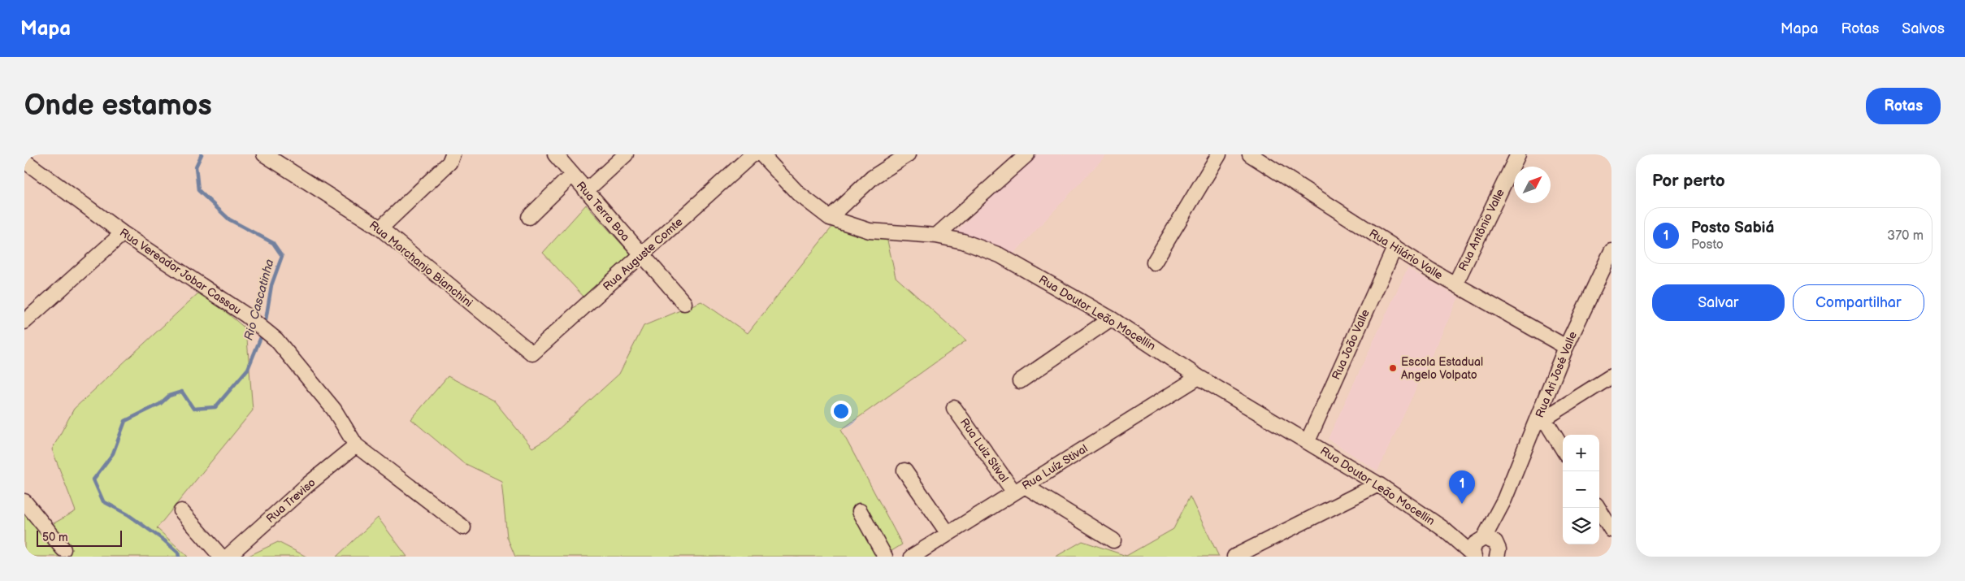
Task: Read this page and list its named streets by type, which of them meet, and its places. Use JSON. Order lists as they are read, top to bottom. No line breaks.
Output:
{"streets":{"street":["Rua Terra Boa","Rua Antônio Valle","Rua Auguste Comte","Rua Hilário Valle","Rua Marchanjo Bianchini","Rua Vereador Jobar Cassou","Rua Doutor Leão Mocellin","Rua João Valle","Rua Ari José Valle","Rua Luiz Stival","Rua Luíz Stival","Rua Treviso"]},"crossings":[["Rua Terra Boa","Rua Auguste Comte"],["Rua Antônio Valle","Rua Hilário Valle"],["Rua Auguste Comte","Rua Marchanjo Bianchini"],["Rua Hilário Valle","Rua João Valle"],["Rua Hilário Valle","Rua Ari José Valle"],["Rua Vereador Jobar Cassou","Rua Treviso"],["Rua Doutor Leão Mocellin","Rua João Valle"],["Rua Doutor Leão Mocellin","Rua Ari José Valle"],["Rua Doutor Leão Mocellin","Rua Luíz Stival"],["Rua Luiz Stival","Rua Luíz Stival"]],"water":["Rio Cascatinha"],"places":["Escola Estadual Angelo Volpato"],"scale_bar":"50 m","north":"top right","page":{"header":"Mapa","nav":["Mapa","Rotas","Salvos"],"buttons":["Rotas",["Salvar","Compartilhar"]],"title":"Onde estamos","heading":"Por perto","list":[{"mark":"1","name":"Posto Sabiá","note":"Posto","value":"370 m"}],"map_buttons":["+","−"],"pins":"1","scale":"50 m"}}
